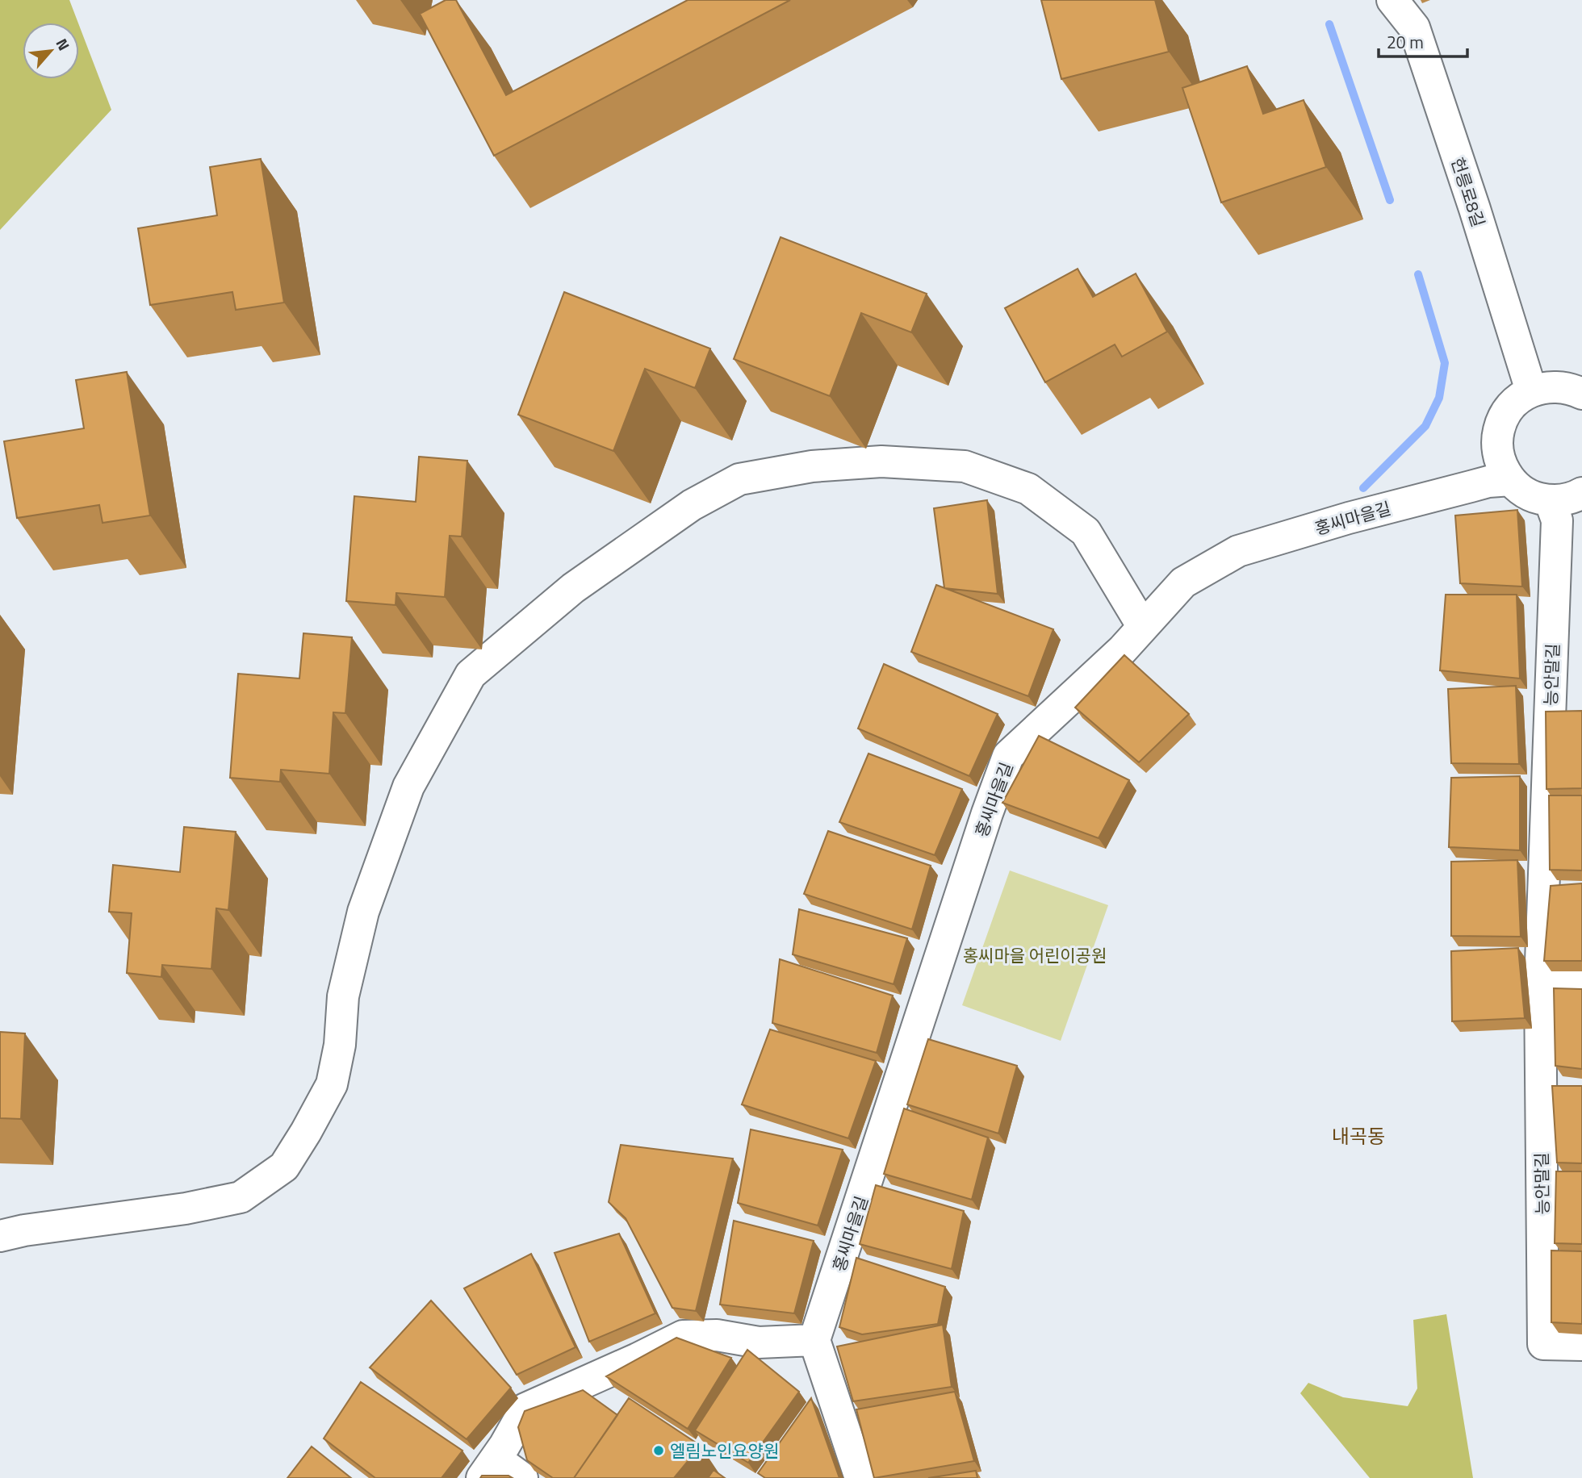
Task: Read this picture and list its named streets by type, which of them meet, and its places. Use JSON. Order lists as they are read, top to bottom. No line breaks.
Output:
{"streets":{"street":["헌릉로8길","홍씨마을길","능안말길"]},"districts":["내곡동"],"parks":["홍씨마을 어린이공원"],"places":["엘림노인요양원"],"scale_bar":"20 m","north":"top right"}
